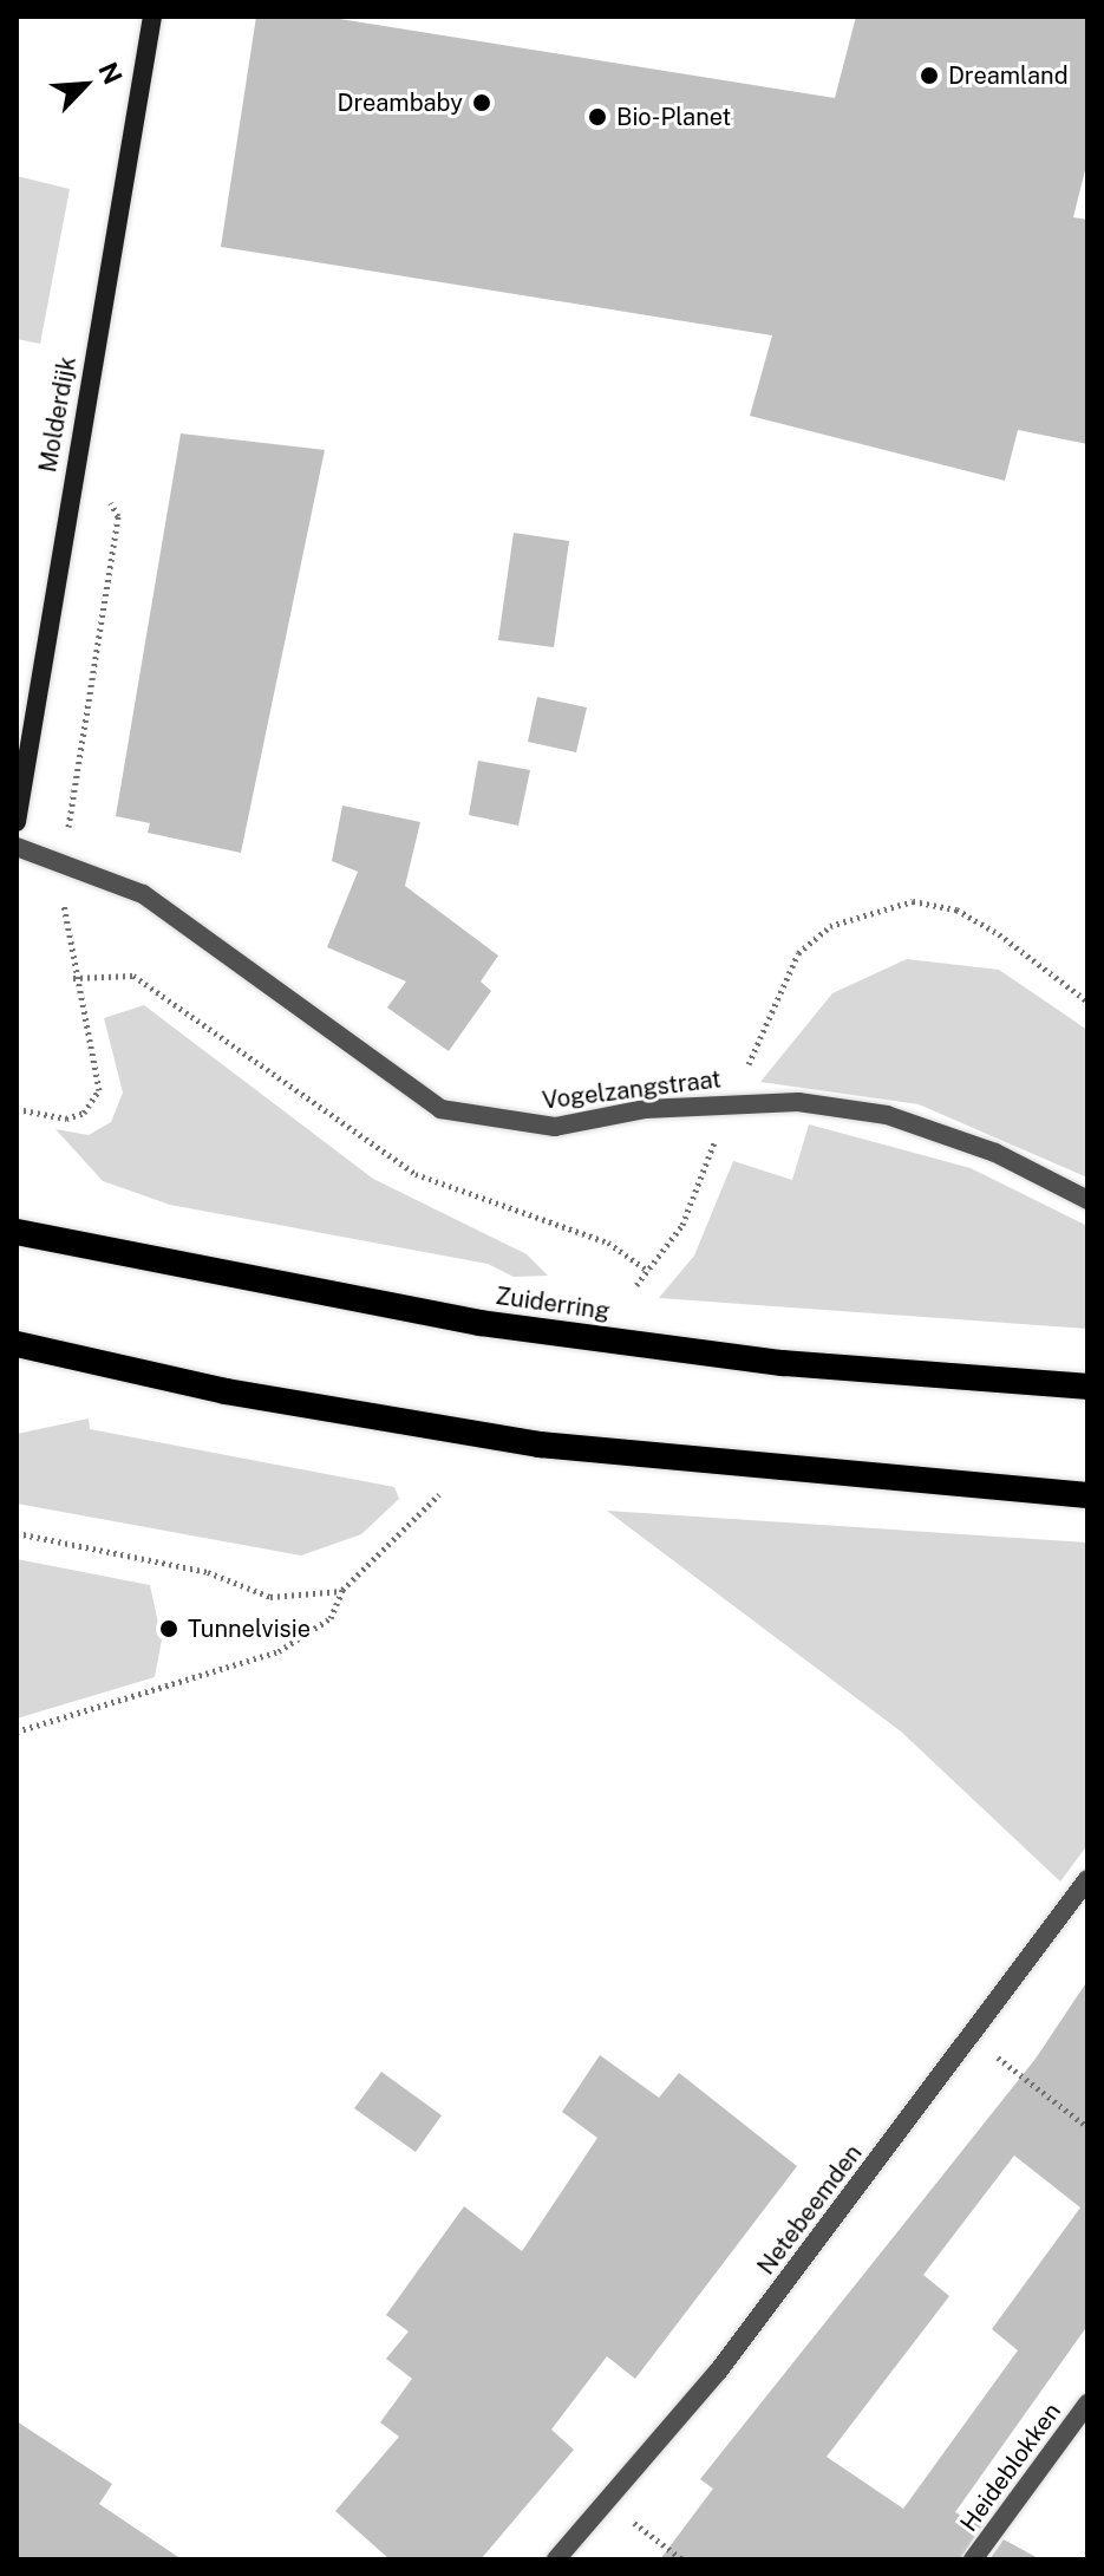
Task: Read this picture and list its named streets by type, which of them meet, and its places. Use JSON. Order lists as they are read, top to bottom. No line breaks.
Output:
{"streets":{"highway":["Zuiderring"],"main road":["Molderdijk"],"street":["Vogelzangstraat","Netebeemden","Heideblokken"]},"places":["Dreamland","Dreambaby","Bio-Planet","Tunnelvisie"],"north":"top right"}
